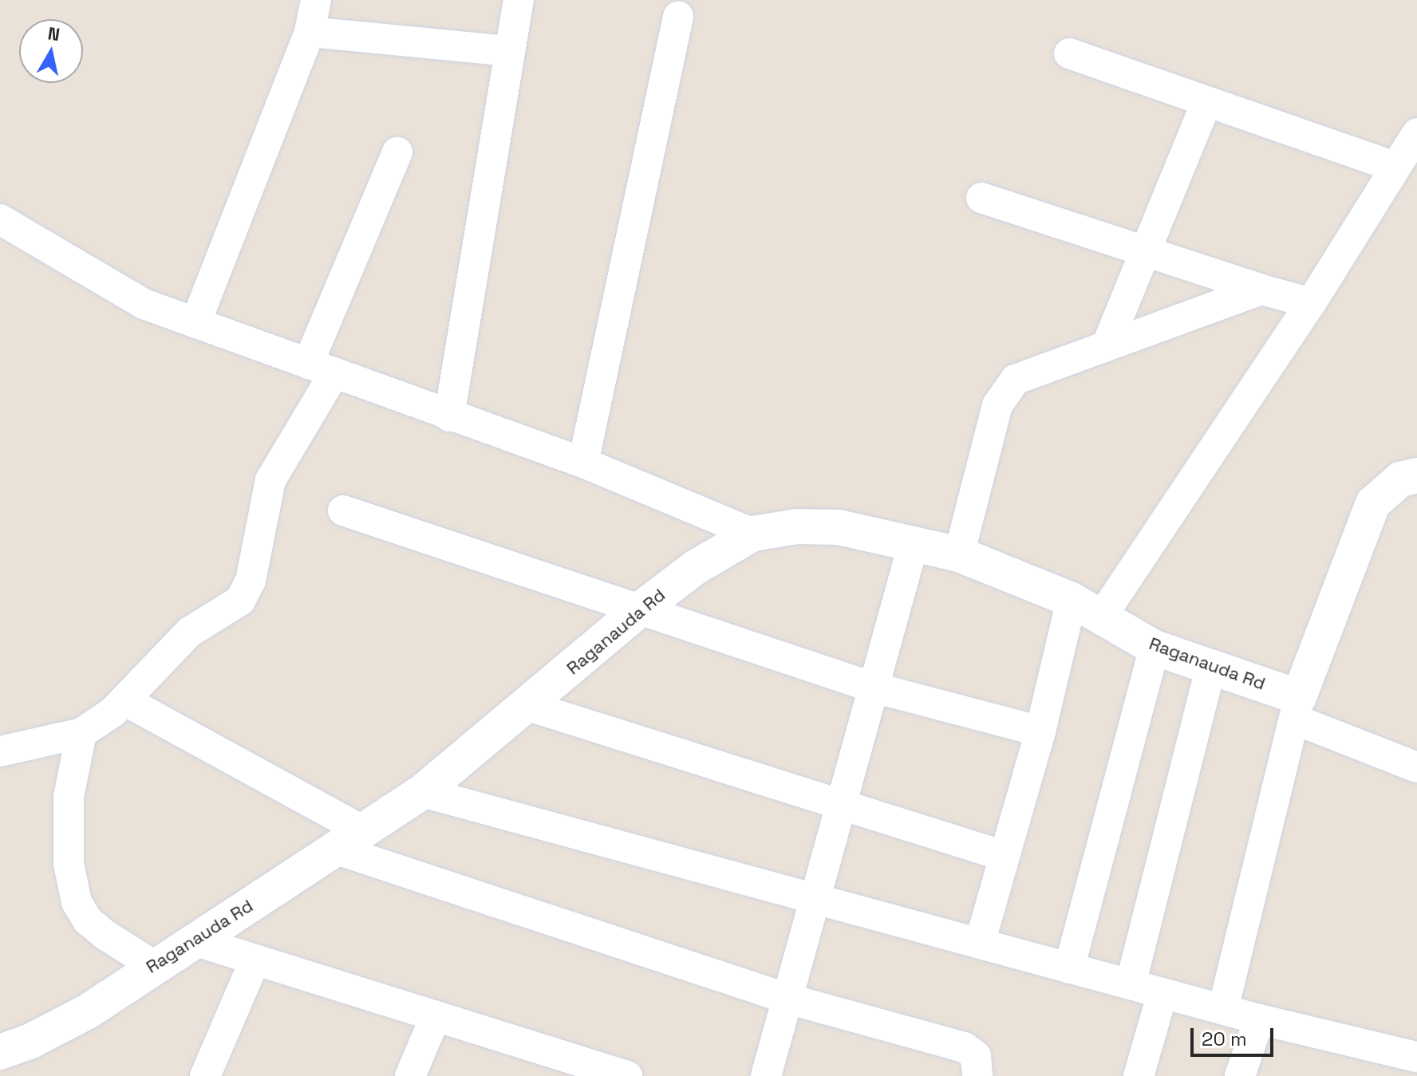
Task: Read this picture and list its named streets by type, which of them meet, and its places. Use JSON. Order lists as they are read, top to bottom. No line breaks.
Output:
{"streets":{"street":["Raganauda Rd"]},"scale_bar":"20 m","north":"top"}
